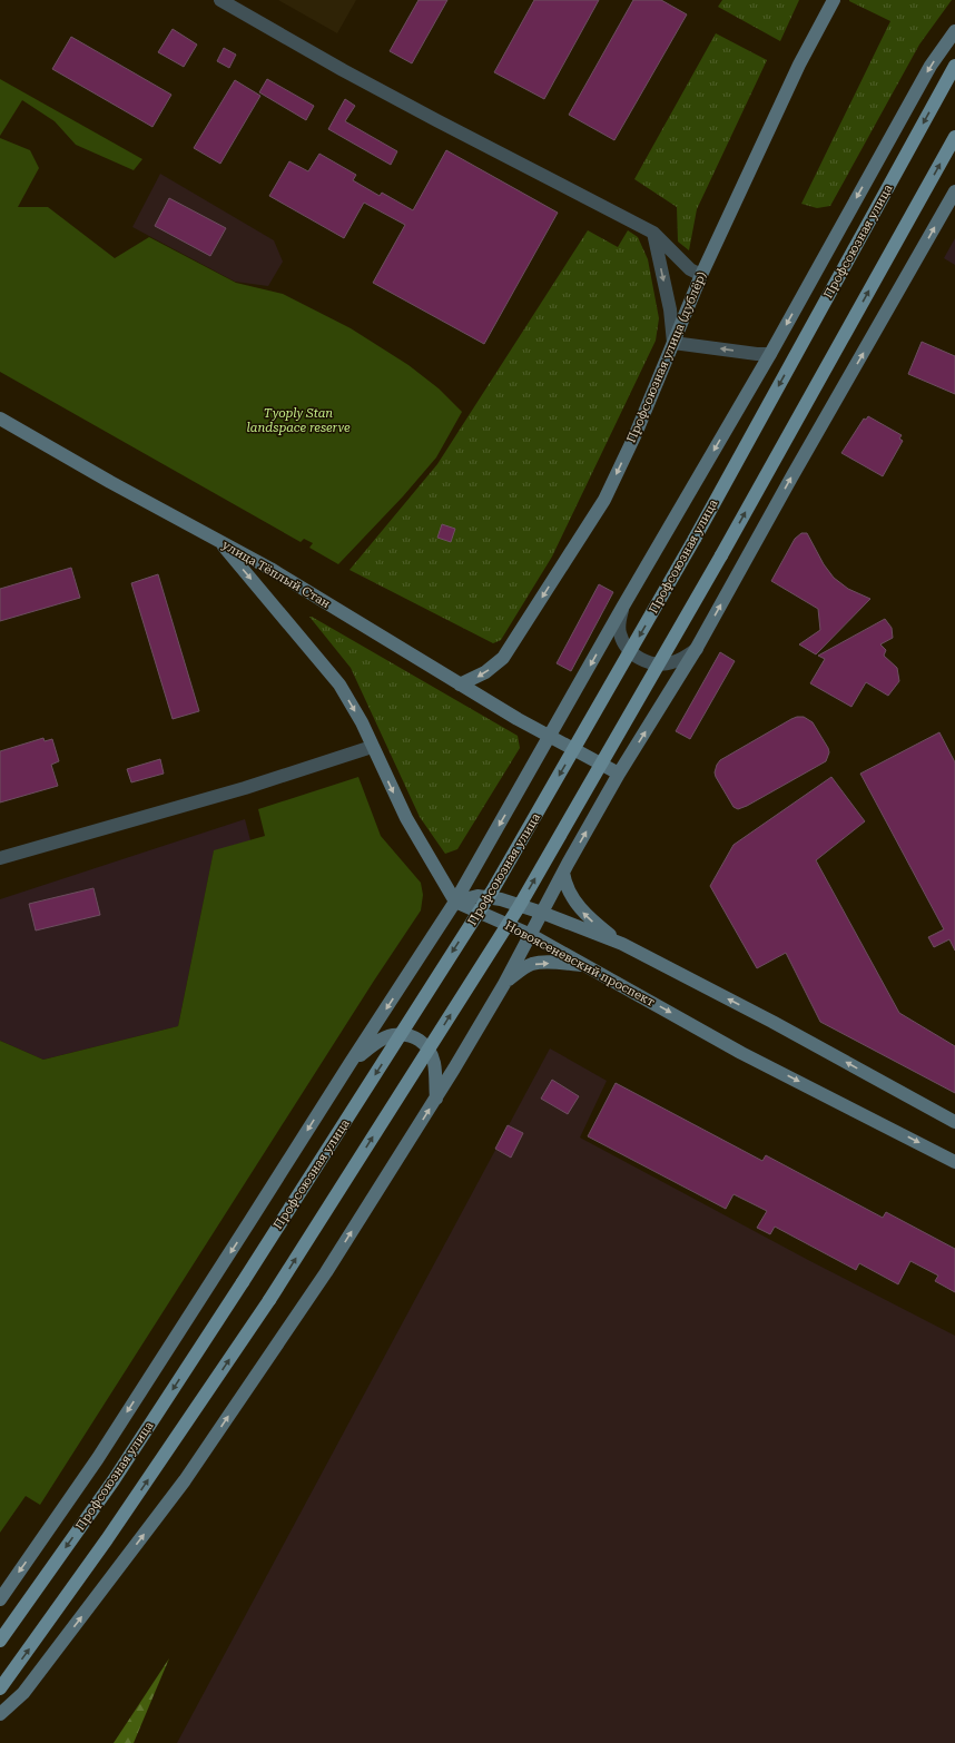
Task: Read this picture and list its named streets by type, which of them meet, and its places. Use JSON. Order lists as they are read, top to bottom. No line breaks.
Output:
{"streets":{"main road":["Профсоюзная улица","Профсоюзная улица (дублёр)","улица Тёплый Стан","Новоясеневский проспект"]},"crossings":[["Профсоюзная улица","улица Тёплый Стан"],["Профсоюзная улица","Новоясеневский проспект"],["Профсоюзная улица (дублёр)","улица Тёплый Стан"]],"one_way":["Профсоюзная улица (дублёр)"],"parks":["Tyoply Stan landspace reserve"]}
